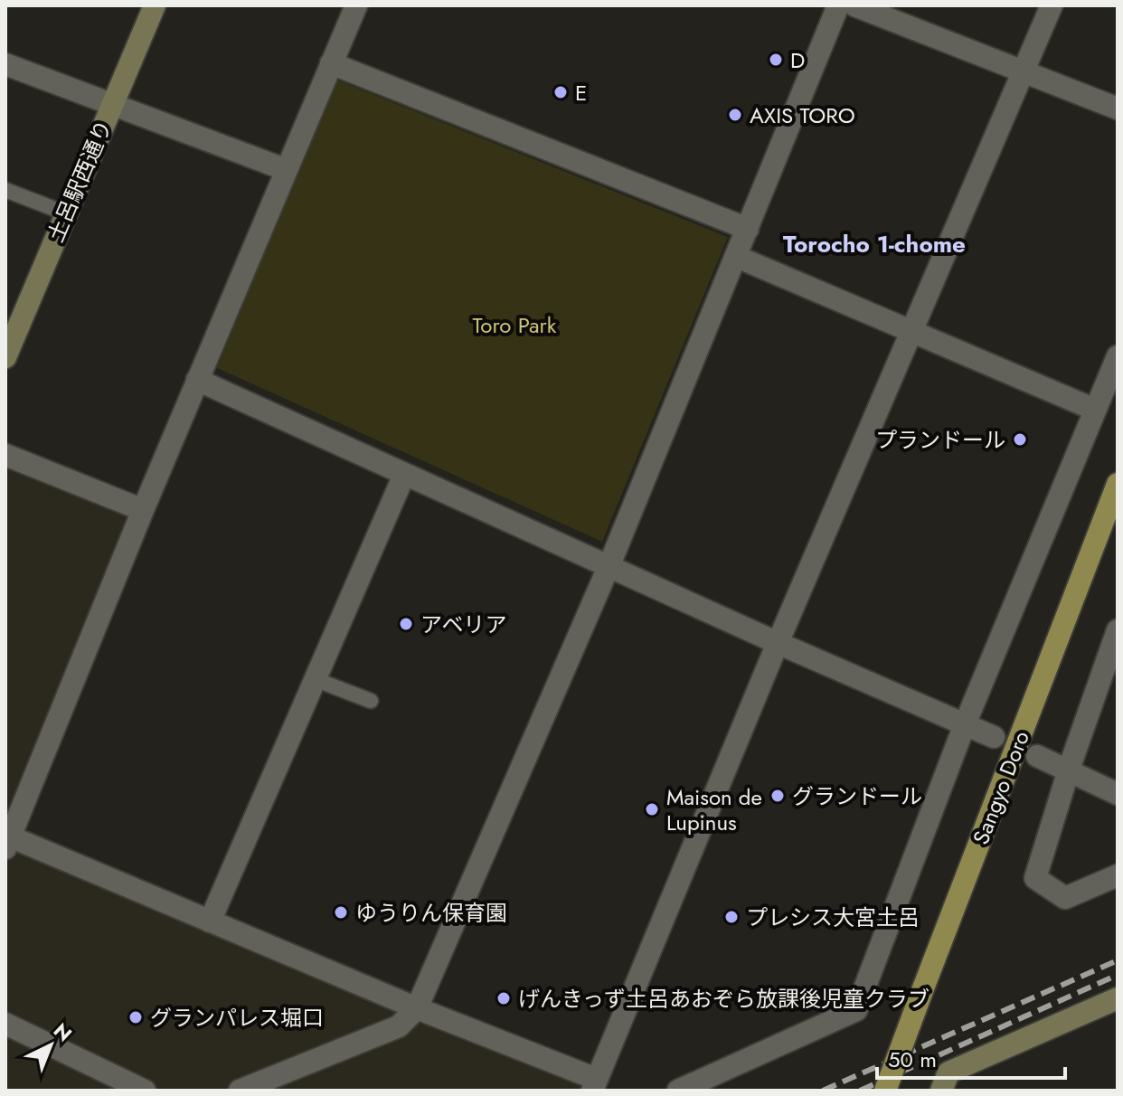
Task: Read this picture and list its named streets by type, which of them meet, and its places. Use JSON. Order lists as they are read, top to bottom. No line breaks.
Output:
{"streets":{"main road":["Sangyo Doro"],"street":["土呂駅西通り"]},"districts":["Torocho 1-chome"],"parks":["Toro Park"],"places":["D","E","AXIS TORO","プランドール","アベリア","グランドール","Maison de Lupinus","ゆうりん保育園","プレシス大宮土呂","げんきっず土呂あおぞら放課後児童クラブ","グランパレス堀口"],"scale_bar":"50 m","north":"top right"}
